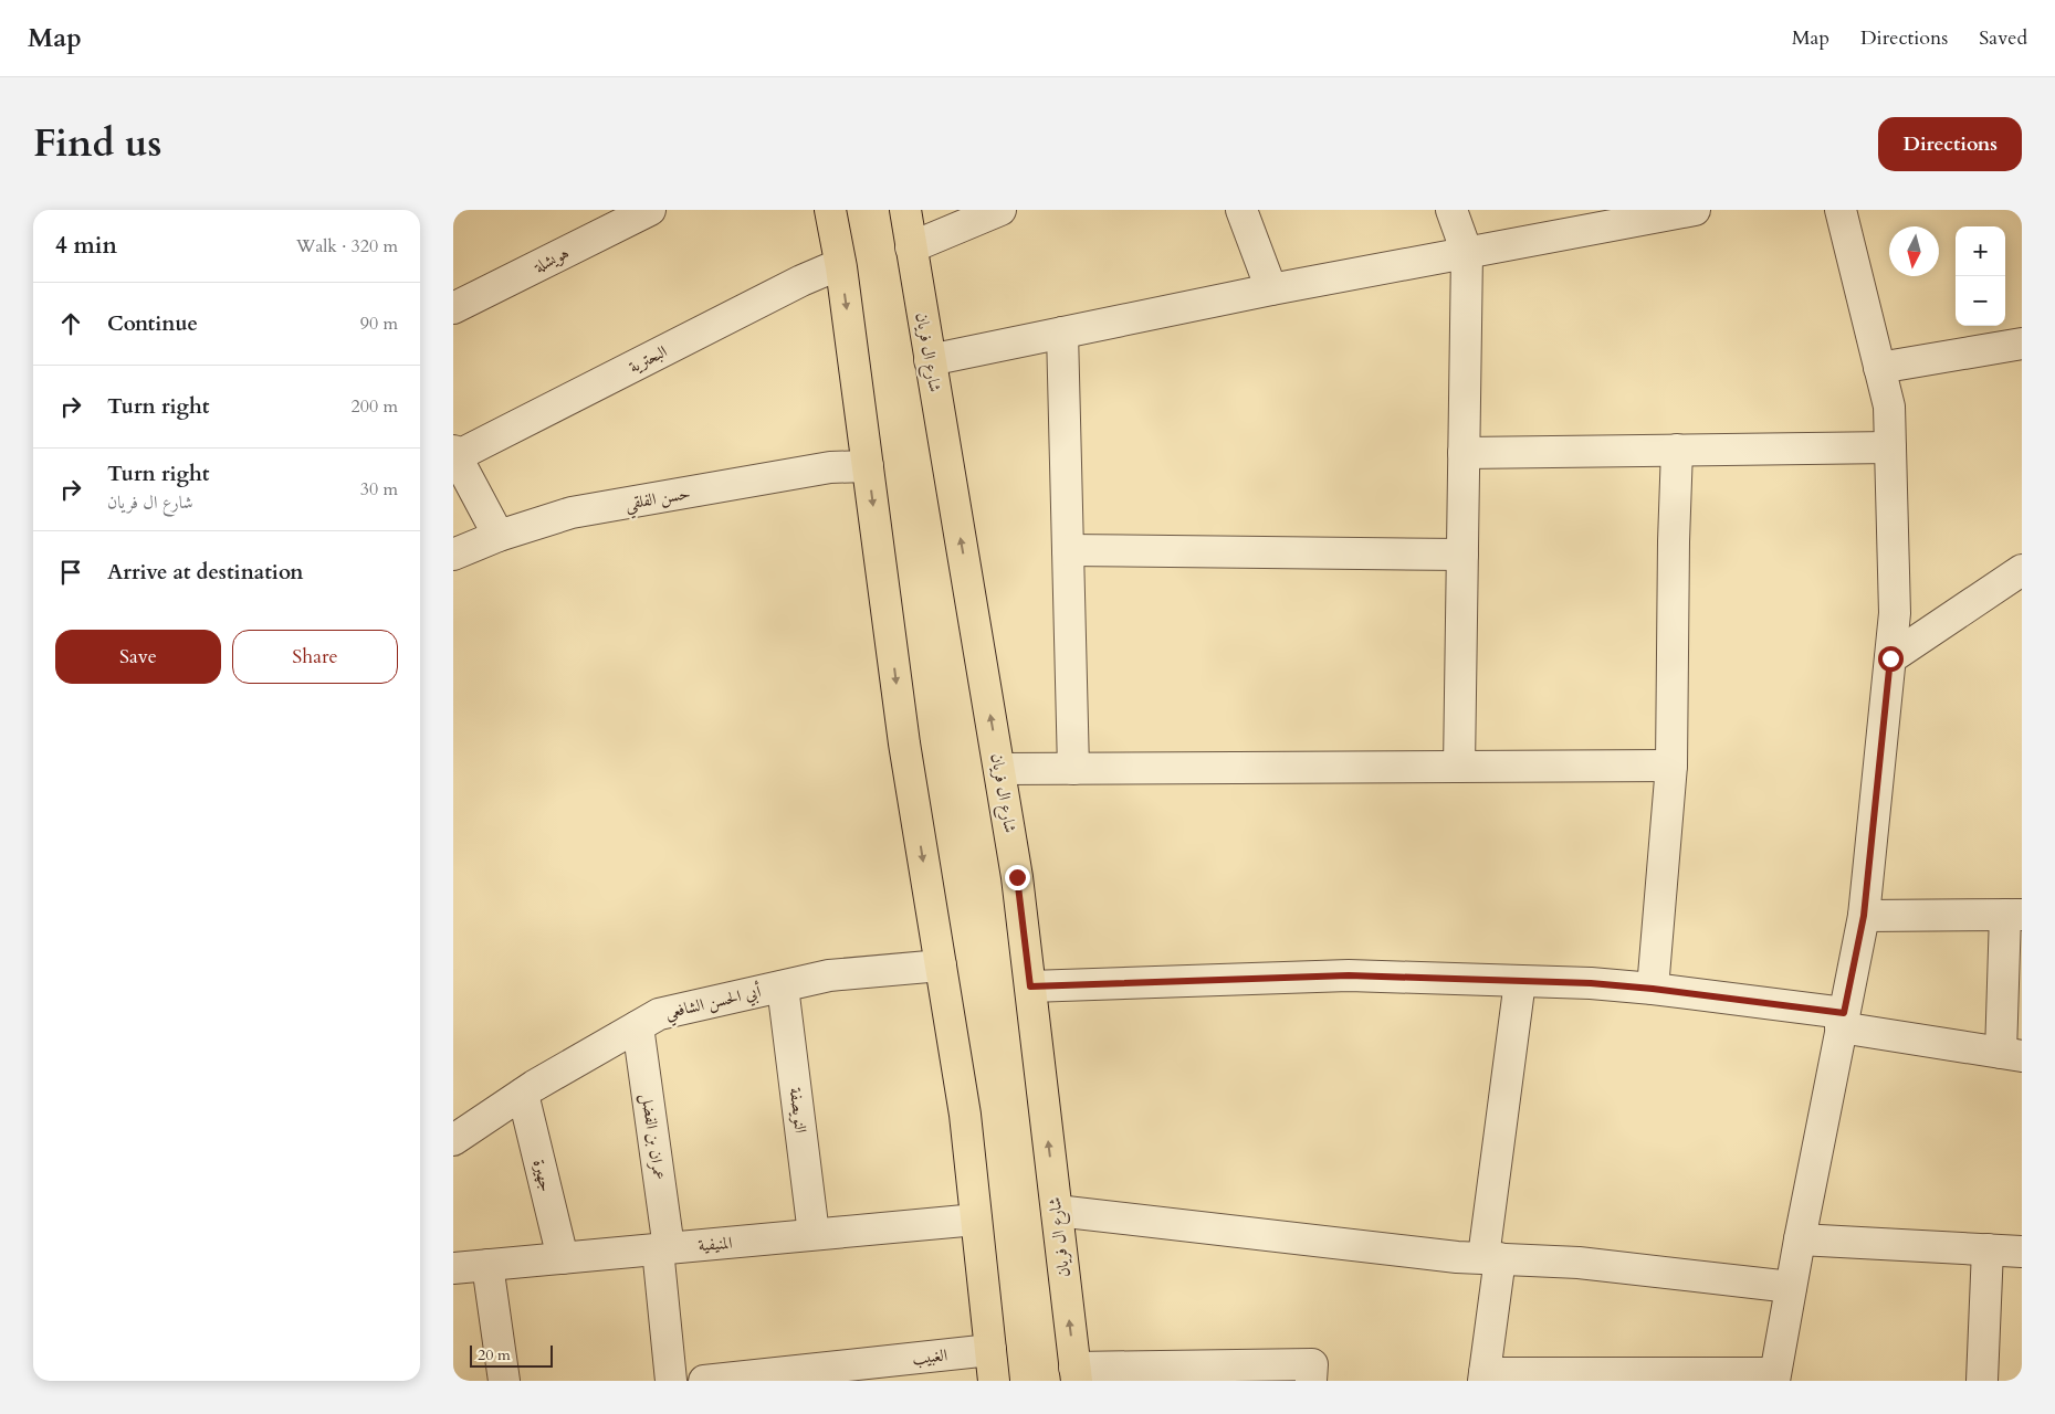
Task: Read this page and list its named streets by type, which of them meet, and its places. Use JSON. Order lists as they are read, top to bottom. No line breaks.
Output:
{"streets":{"main road":["شارع ال فريان"],"street":["هويشلة","البحترية","حسن الفلقي","أبي الحسن الشافعي","النويصفة","عمران بن الفضل","جهيرة","المنيفية","الغبيب"]},"crossings":[["أبي الحسن الشافعي","النويصفة"],["أبي الحسن الشافعي","عمران بن الفضل"],["أبي الحسن الشافعي","جهيرة"],["النويصفة","المنيفية"],["عمران بن الفضل","المنيفية"],["جهيرة","المنيفية"]],"scale_bar":"20 m","north":"bottom","page":{"header":"Map","nav":["Map","Directions","Saved"],"title":"Find us","buttons":["Directions",["Save","Share"]],"heading":["4 min","Walk · 320 m"],"map_buttons":["+","−"],"list":[["Continue","90 m"],["Turn right","200 m"],["Turn right","شارع ال فريان","30 m"],"Arrive at destination"],"scale":"20 m"}}
